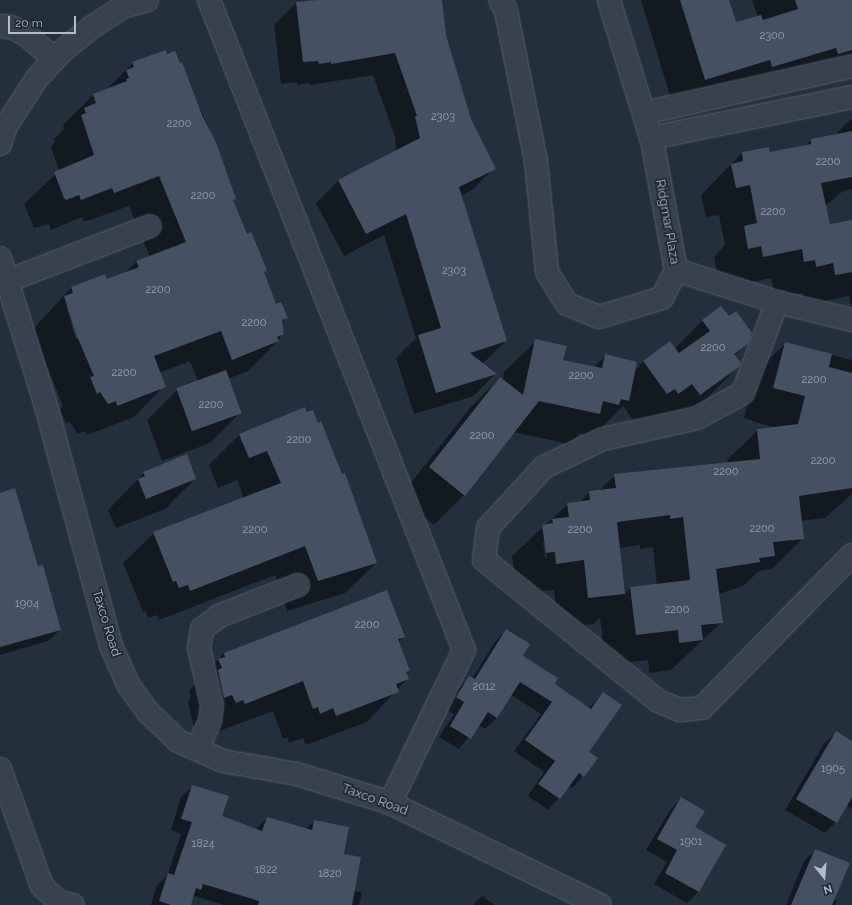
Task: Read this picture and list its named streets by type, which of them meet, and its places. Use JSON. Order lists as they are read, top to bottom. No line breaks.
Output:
{"streets":{"street":["Ridgmar Plaza","Taxco Road"]},"house_numbers":["2300","2303","2200","2200","2200","2200","2303","2200","2200","2200","2200","2200","2200","2200","2200","2200","2200","2200","2200","2200","2200","1904","2200","2200","2012","1905","1901","1824","1822","1820"],"scale_bar":"20 m","north":"bottom"}
